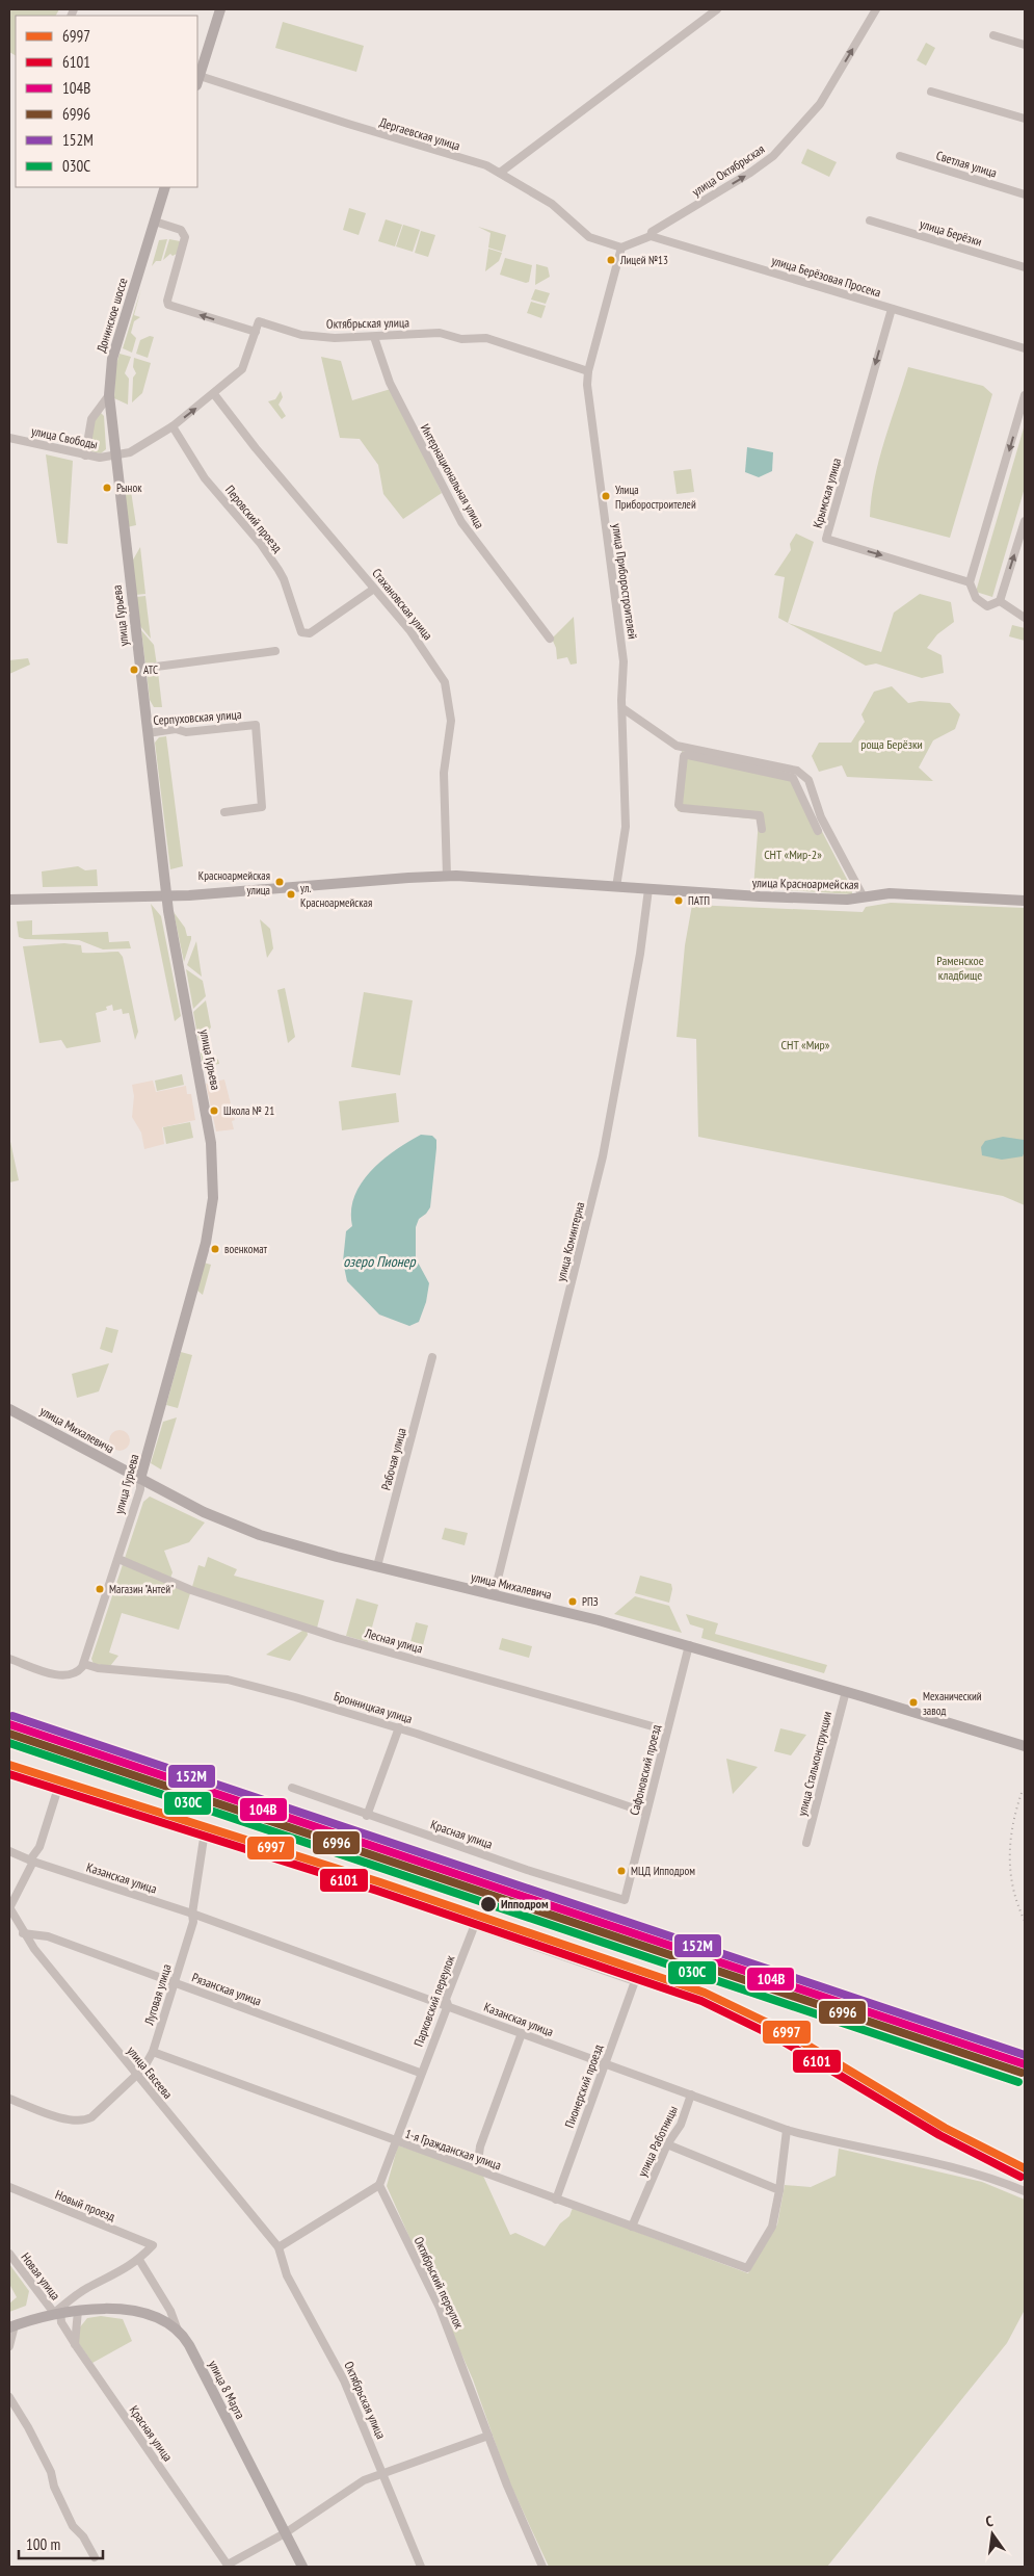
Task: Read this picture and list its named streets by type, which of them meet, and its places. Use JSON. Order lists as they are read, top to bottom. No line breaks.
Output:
{"streets":{"main road":["Донинское шоссе","улица Гурьева","улица Красноармейская","улица Михалевича","улица 8 Марта"],"street":["Дергаевская улица","Светлая улица","улица Октябрьская","улица Берёзки","улица Берёзовая Просека","Октябрьская улица","улица Свободы","Интернациональная улица","Крымская улица","Перовский проезд","улица Приборостроителей","Стахановская улица","Серпуховская улица","улица Коминтерна","Рабочая улица","Лесная улица","Бронницкая улица","улица Стальконструкции","Сафоновский проезд","Красная улица","Казанская улица","Рязанская улица","Луговая улица","Парковский переулок","улица Евсеева","Пионерский проезд","улица Работницы","1-я Гражданская улица","Новый проезд","Новая улица","Октябрьский переулок"]},"crossings":[["Дергаевская улица","улица Приборостроителей"],["улица Октябрьская","улица Берёзовая Просека"],["улица Берёзовая Просека","Крымская улица"],["Донинское шоссе","улица Свободы"],["Донинское шоссе","улица Гурьева"],["Октябрьская улица","Интернациональная улица"],["Октябрьская улица","улица Приборостроителей"],["Октябрьская улица","улица Евсеева"],["улица Свободы","улица Гурьева"],["Перовский проезд","Стахановская улица"],["улица Приборостроителей","улица Красноармейская"],["улица Гурьева","Серпуховская улица"],["улица Гурьева","улица Михалевича"],["улица Гурьева","Лесная улица"],["улица Гурьева","Бронницкая улица"],["улица Красноармейская","улица Коминтерна"],["улица Коминтерна","улица Михалевича"],["улица Михалевича","Рабочая улица"],["улица Михалевича","улица Стальконструкции"],["улица Михалевича","Сафоновский проезд"],["Лесная улица","Сафоновский проезд"],["Бронницкая улица","Сафоновский проезд"],["Сафоновский проезд","Красная улица"],["Красная улица","Новая улица"],["Красная улица","улица 8 Марта"],["Казанская улица","Луговая улица"],["Казанская улица","Парковский переулок"],["Казанская улица","Пионерский проезд"],["Казанская улица","улица Работницы"],["Рязанская улица","Луговая улица"],["Рязанская улица","Парковский переулок"],["Рязанская улица","улица Евсеева"],["Луговая улица","Парковский переулок"],["Луговая улица","улица Евсеева"],["Луговая улица","Пионерский проезд"],["Луговая улица","1-я Гражданская улица"],["Парковский переулок","Пионерский проезд"],["Парковский переулок","1-я Гражданская улица"],["Пионерский проезд","1-я Гражданская улица"],["улица Работницы","1-я Гражданская улица"],["Новая улица","улица 8 Марта"]],"one_way":["улица Октябрьская"],"water":["озеро Пионер"],"parks":["роща Берёзки","СНТ «Мир-2»","Раменское кладбище","СНТ «Мир»"],"places":["Лицей №13","Рынок","Улица Приборостроителей","АТС","Красноармейская улица","ул. Красноармейская","ПАТП","Школа № 21","военкомат","Магазин \"Антей\"","РПЗ","Механический завод","МЦД Ипподром","Ипподром"],"lines":["transit line 152М","transit line 104В","transit line 6996","transit line 030C","transit line 6997","transit line 6101"],"legend":["6997","6101","104В","6996","152М","030C"],"scale_bar":"100 m","north":"top"}
